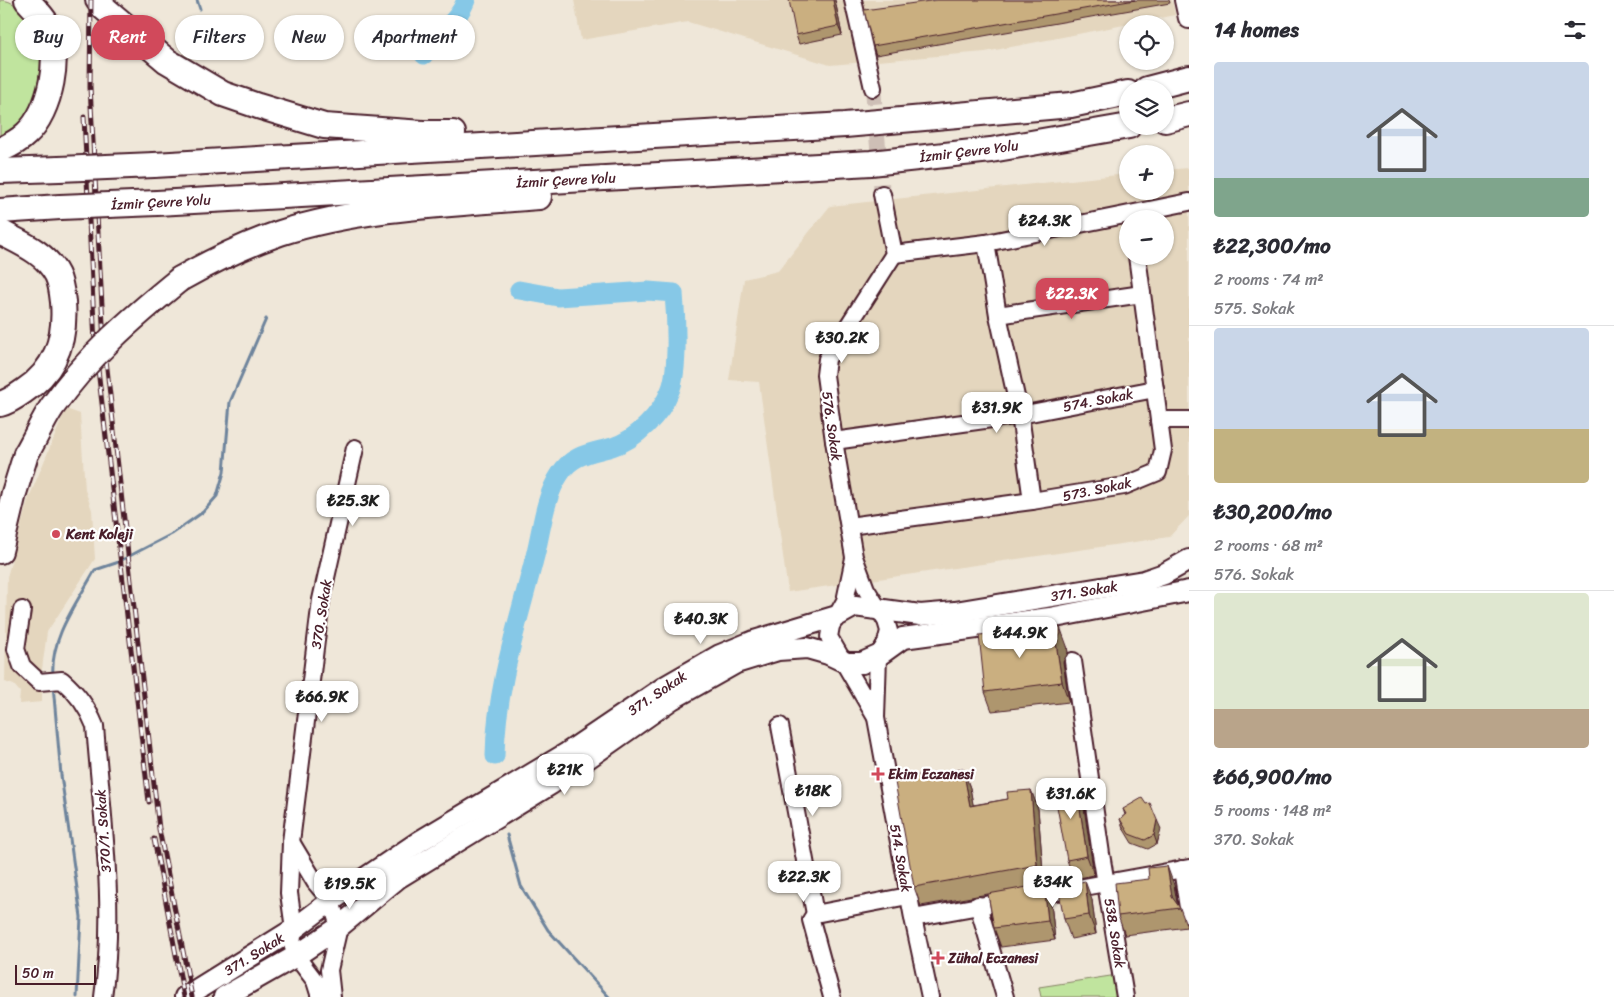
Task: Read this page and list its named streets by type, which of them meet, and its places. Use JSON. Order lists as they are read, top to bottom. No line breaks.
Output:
{"streets":{"highway":["İzmir Çevre Yolu"],"main road":["371. Sokak"],"street":["574. Sokak","576. Sokak","573. Sokak","370. Sokak","370/1. Sokak","514. Sokak","538. Sokak"]},"crossings":[["574. Sokak","576. Sokak"],["574. Sokak","573. Sokak"],["576. Sokak","573. Sokak"],["371. Sokak","370. Sokak"]],"places":{"other":["Kent Koleji"],"health":["Ekim Eczanesi","Zühal Eczanesi"]},"scale_bar":"50 m","page":{"heading":"14 homes","map_buttons":["+","−"],"chip":["Buy","Rent","Filters","New","Apartment"],"list":[{"name":"₺22,300/mo","note":"2 rooms · 74 m² · 575. Sokak"},{"name":"₺30,200/mo","note":"2 rooms · 68 m² · 576. Sokak"},{"name":"₺66,900/mo","note":"5 rooms · 148 m² · 370. Sokak"}],"price":["₺24.3K","₺22.3K","₺30.2K","₺31.9K","₺25.3K","₺40.3K","₺44.9K","₺66.9K","₺21K","₺18K","₺31.6K","₺22.3K","₺34K","₺19.5K"],"scale":"50 m"}}
